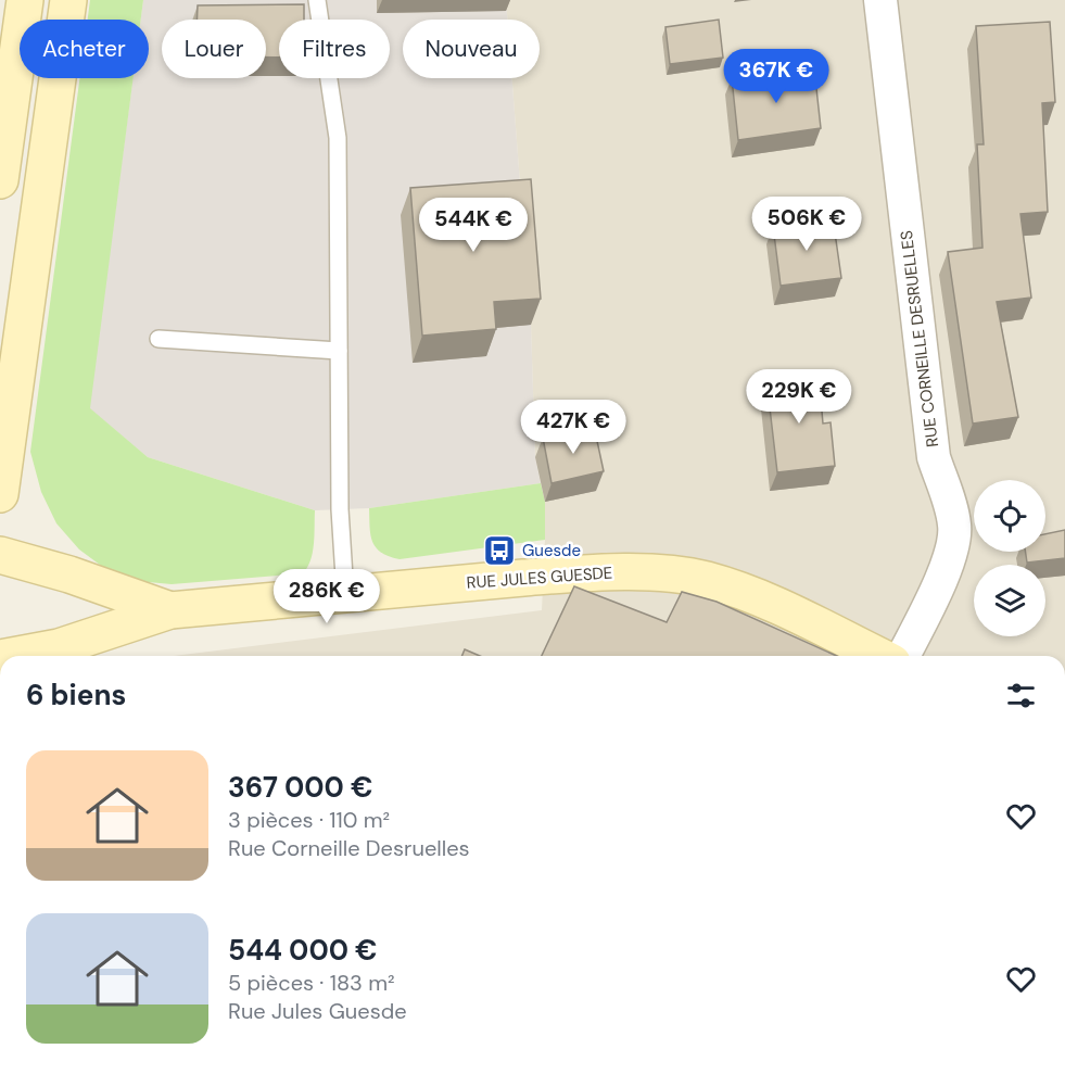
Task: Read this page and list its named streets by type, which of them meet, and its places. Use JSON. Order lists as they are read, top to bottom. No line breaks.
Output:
{"streets":{"street":["RUE CORNEILLE DESRUELLES","RUE JULES GUESDE"]},"places":{"bus stop":["Guesde"]},"page":{"chip":["Acheter","Louer","Filtres","Nouveau"],"price":["367K €","506K €","544K €","229K €","427K €","286K €"],"heading":"6 biens","list":[{"name":"367 000 €","note":"3 pièces · 110 m² · Rue Corneille Desruelles"},{"name":"544 000 €","note":"5 pièces · 183 m² · Rue Jules Guesde"}]}}
